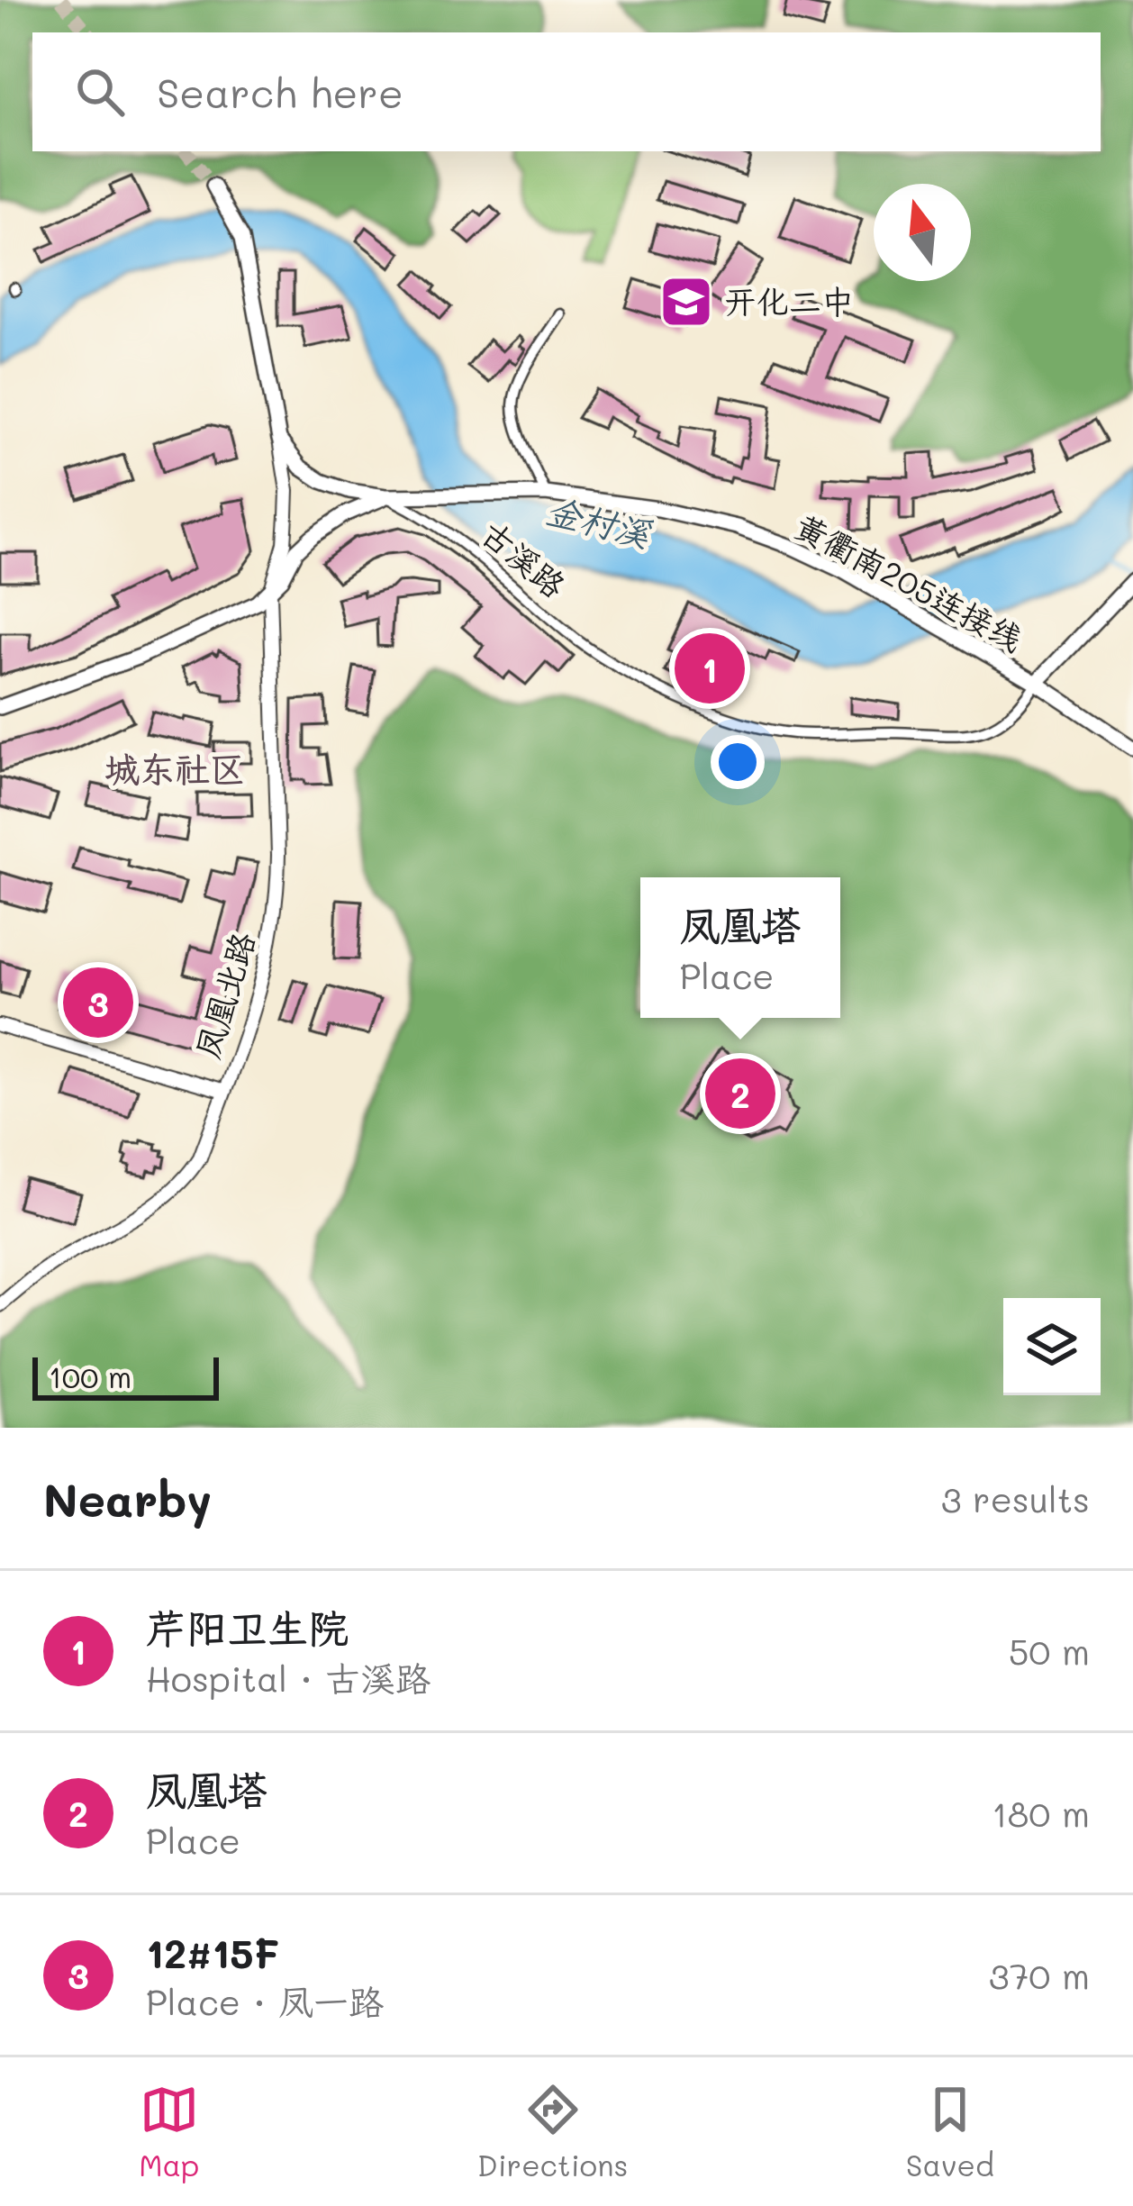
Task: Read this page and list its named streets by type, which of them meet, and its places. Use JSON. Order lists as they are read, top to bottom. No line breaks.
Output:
{"streets":{"main road":["黄衢南205连接线"],"street":["古溪路","凤凰北路"]},"crossings":[["古溪路","黄衢南205连接线"],["黄衢南205连接线","凤凰北路"]],"districts":["城东社区"],"water":["金村溪"],"places":{"school or university":["开化二中"]},"scale_bar":"100 m","north":"top","page":{"search":"Search here","pins":["1","3","2"],"popup":["凤凰塔","Place"],"scale":"100 m","heading":["Nearby","3 results"],"list":[{"mark":"1","name":"芹阳卫生院","note":"Hospital · 古溪路","value":"50 m"},{"mark":"2","name":"凤凰塔","note":"Place","value":"180 m"},{"mark":"3","name":"12#15F","note":"Place · 凤一路","value":"370 m"}],"nav":["Map","Directions","Saved"]}}
